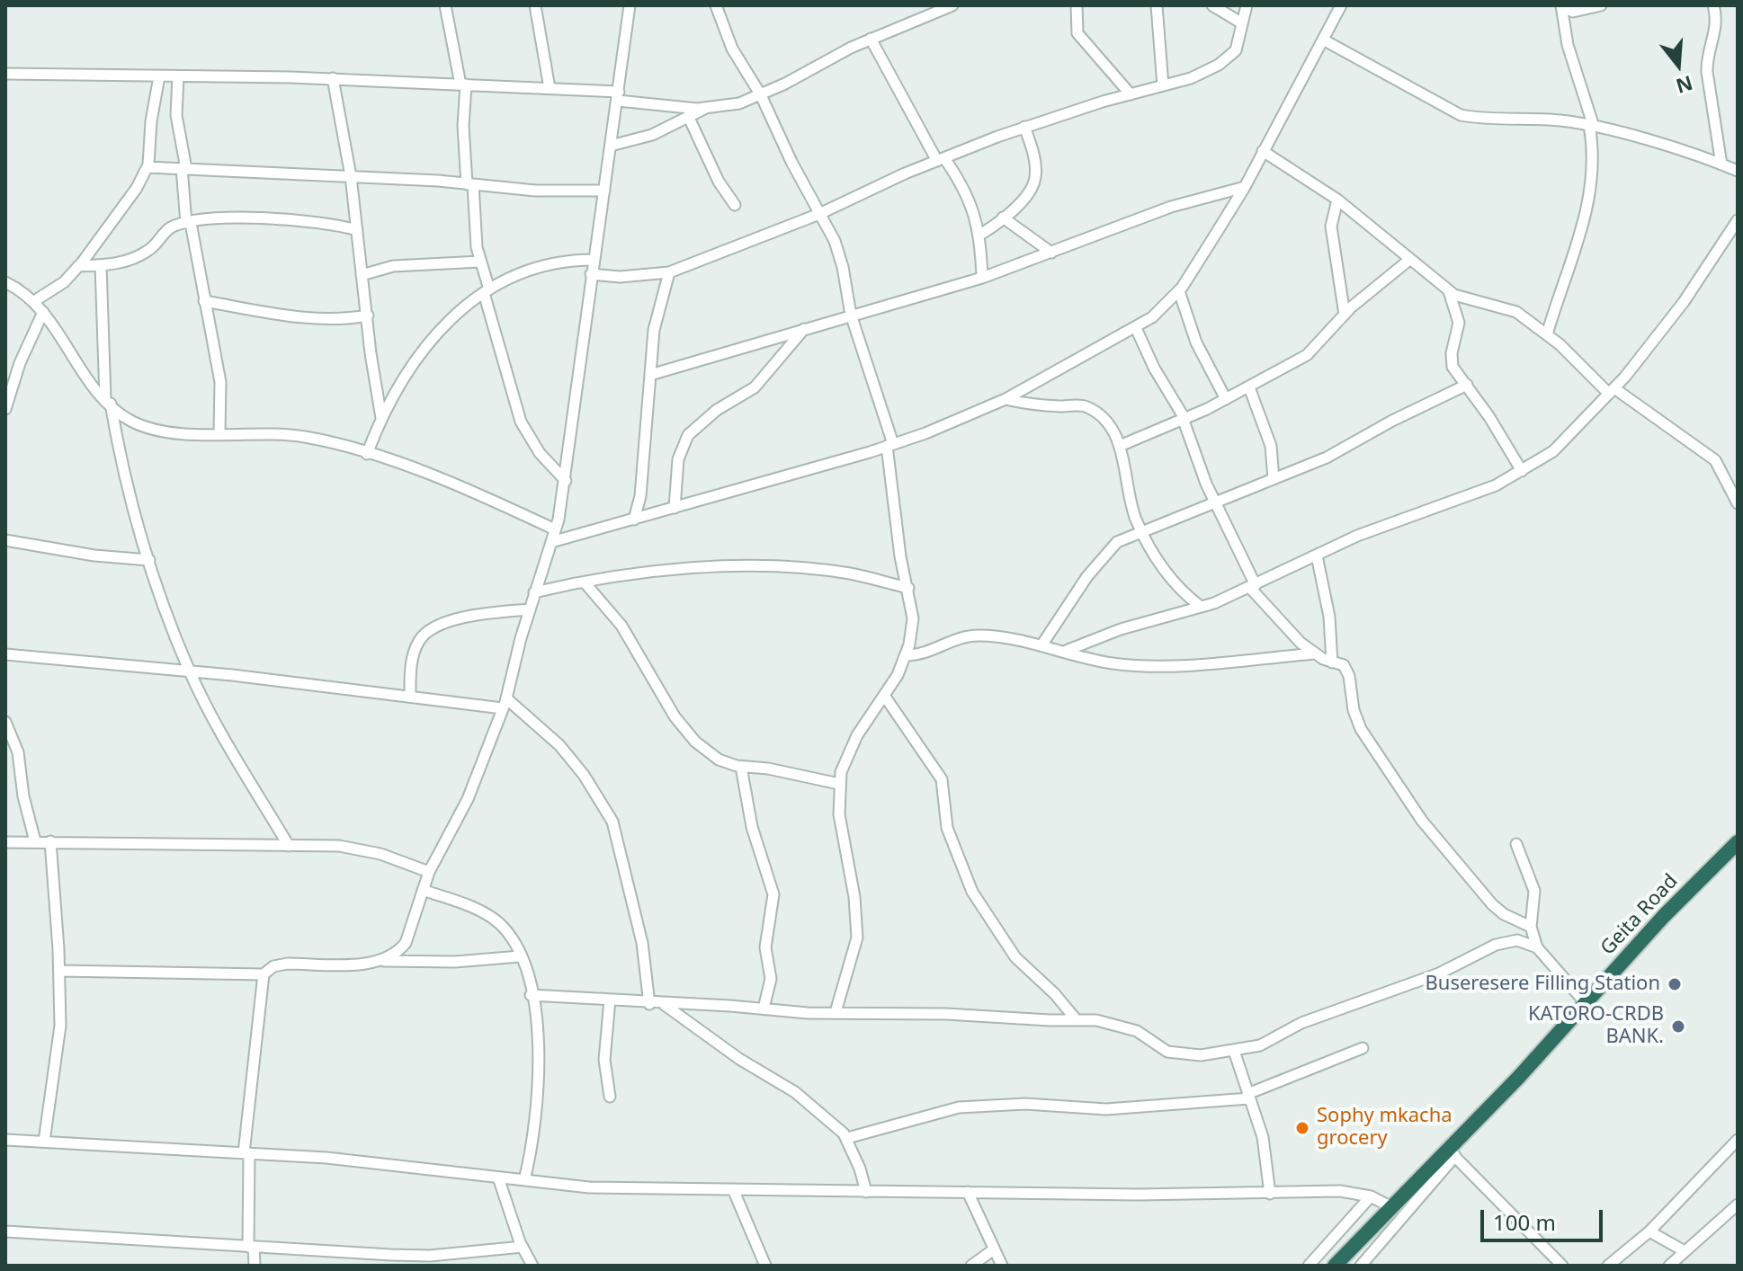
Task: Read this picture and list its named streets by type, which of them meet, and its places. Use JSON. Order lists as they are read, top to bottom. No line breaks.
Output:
{"streets":{"highway":["Geita Road"]},"places":["Buseresere Filling Station","KATORO-CRDB BANK.","Sophy mkacha grocery"],"scale_bar":"100 m","north":"bottom"}
